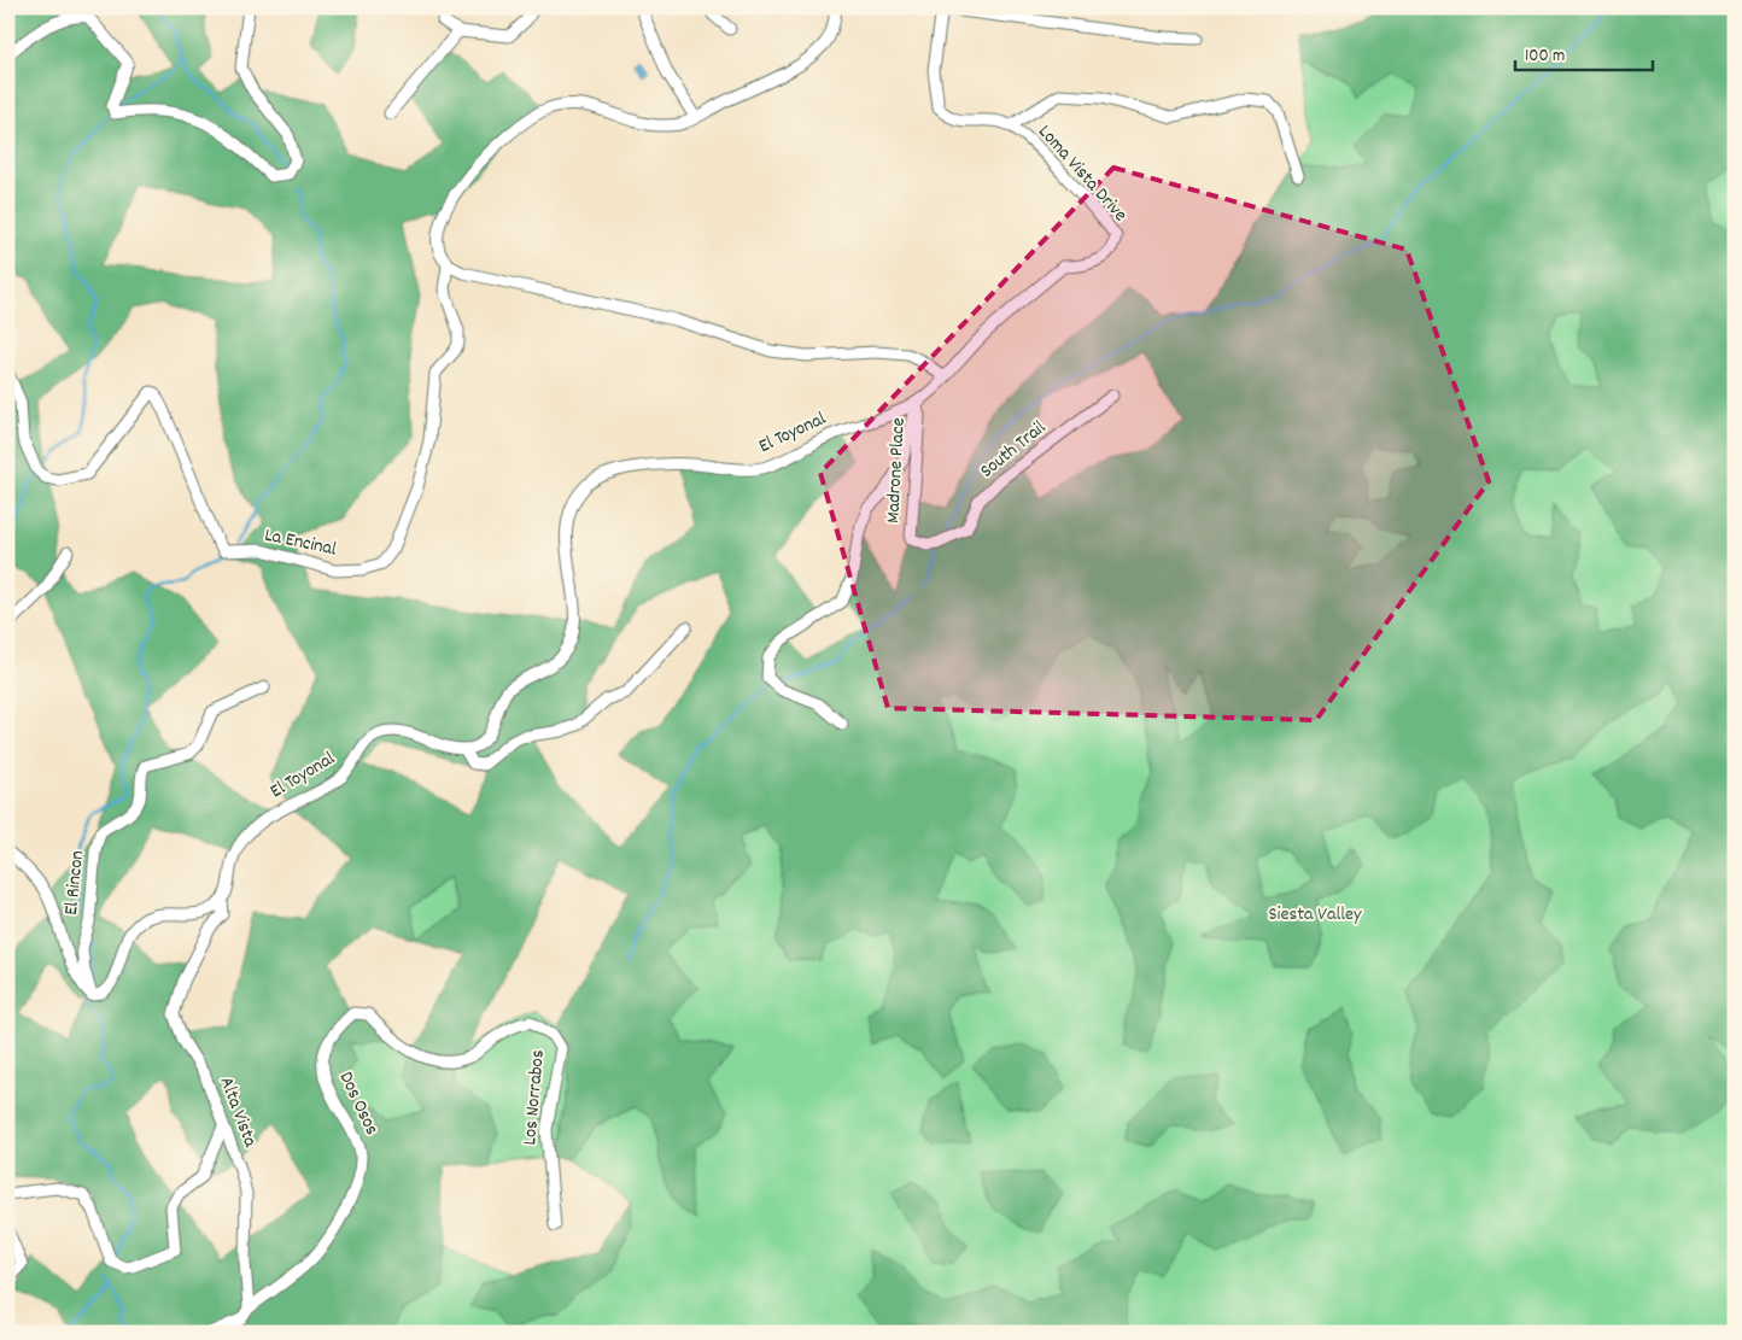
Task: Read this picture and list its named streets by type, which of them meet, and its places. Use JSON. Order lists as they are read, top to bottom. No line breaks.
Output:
{"streets":{"street":["Loma Vista Drive","El Toyonal","South Trail","Madrone Place","La Encinal","El Rincon","Los Norrabos","Dos Osos","Alta Vista"]},"crossings":[["Loma Vista Drive","El Toyonal"],["El Toyonal","Madrone Place"],["El Toyonal","Alta Vista"],["South Trail","Madrone Place"],["Los Norrabos","Dos Osos"],["Dos Osos","Alta Vista"]],"parks":["Siesta Valley"],"scale_bar":"100 m"}
